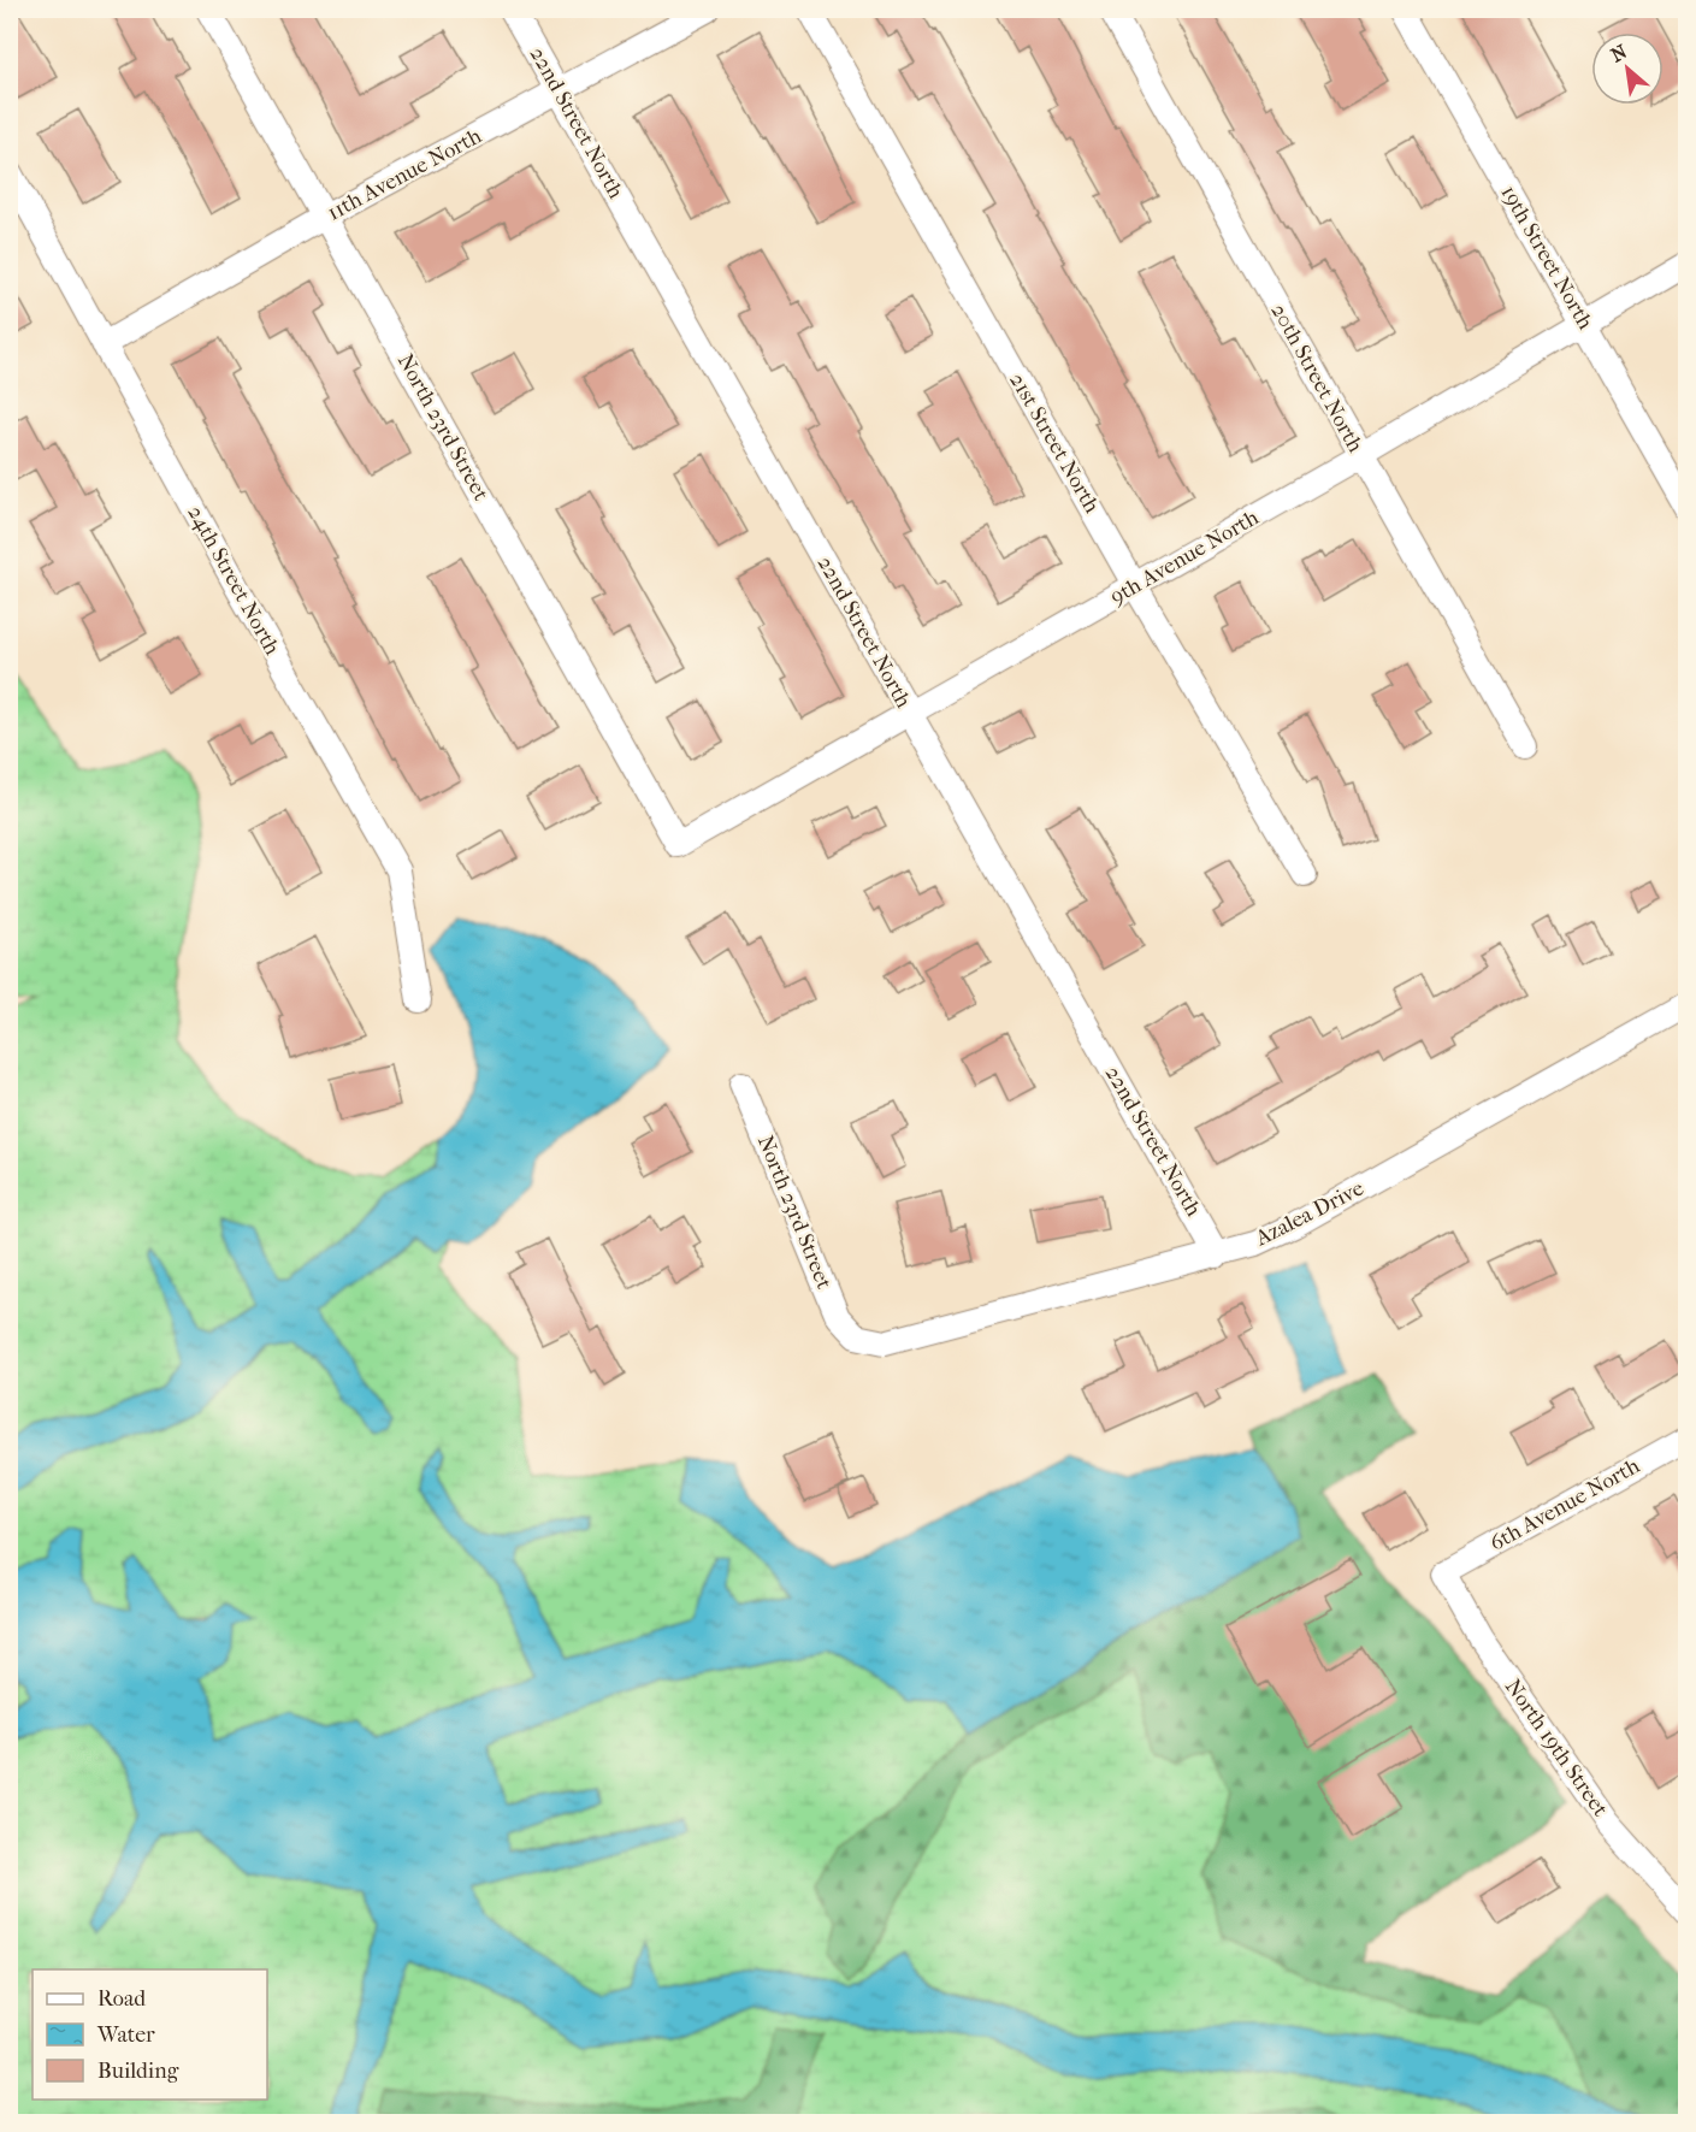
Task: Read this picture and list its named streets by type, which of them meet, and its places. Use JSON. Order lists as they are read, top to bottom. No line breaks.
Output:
{"streets":{"street":["22nd Street North","11th Avenue North","19th Street North","20th Street North","North 23rd Street","21st Street North","9th Avenue North","24th Street North","Azalea Drive","6th Avenue North","North 19th Street"]},"crossings":[["22nd Street North","11th Avenue North"],["22nd Street North","9th Avenue North"],["22nd Street North","Azalea Drive"],["11th Avenue North","North 23rd Street"],["11th Avenue North","24th Street North"],["19th Street North","9th Avenue North"],["20th Street North","9th Avenue North"],["North 23rd Street","9th Avenue North"],["North 23rd Street","Azalea Drive"],["21st Street North","9th Avenue North"],["6th Avenue North","North 19th Street"]],"legend":["Road","Water","Building"],"north":"top left"}
